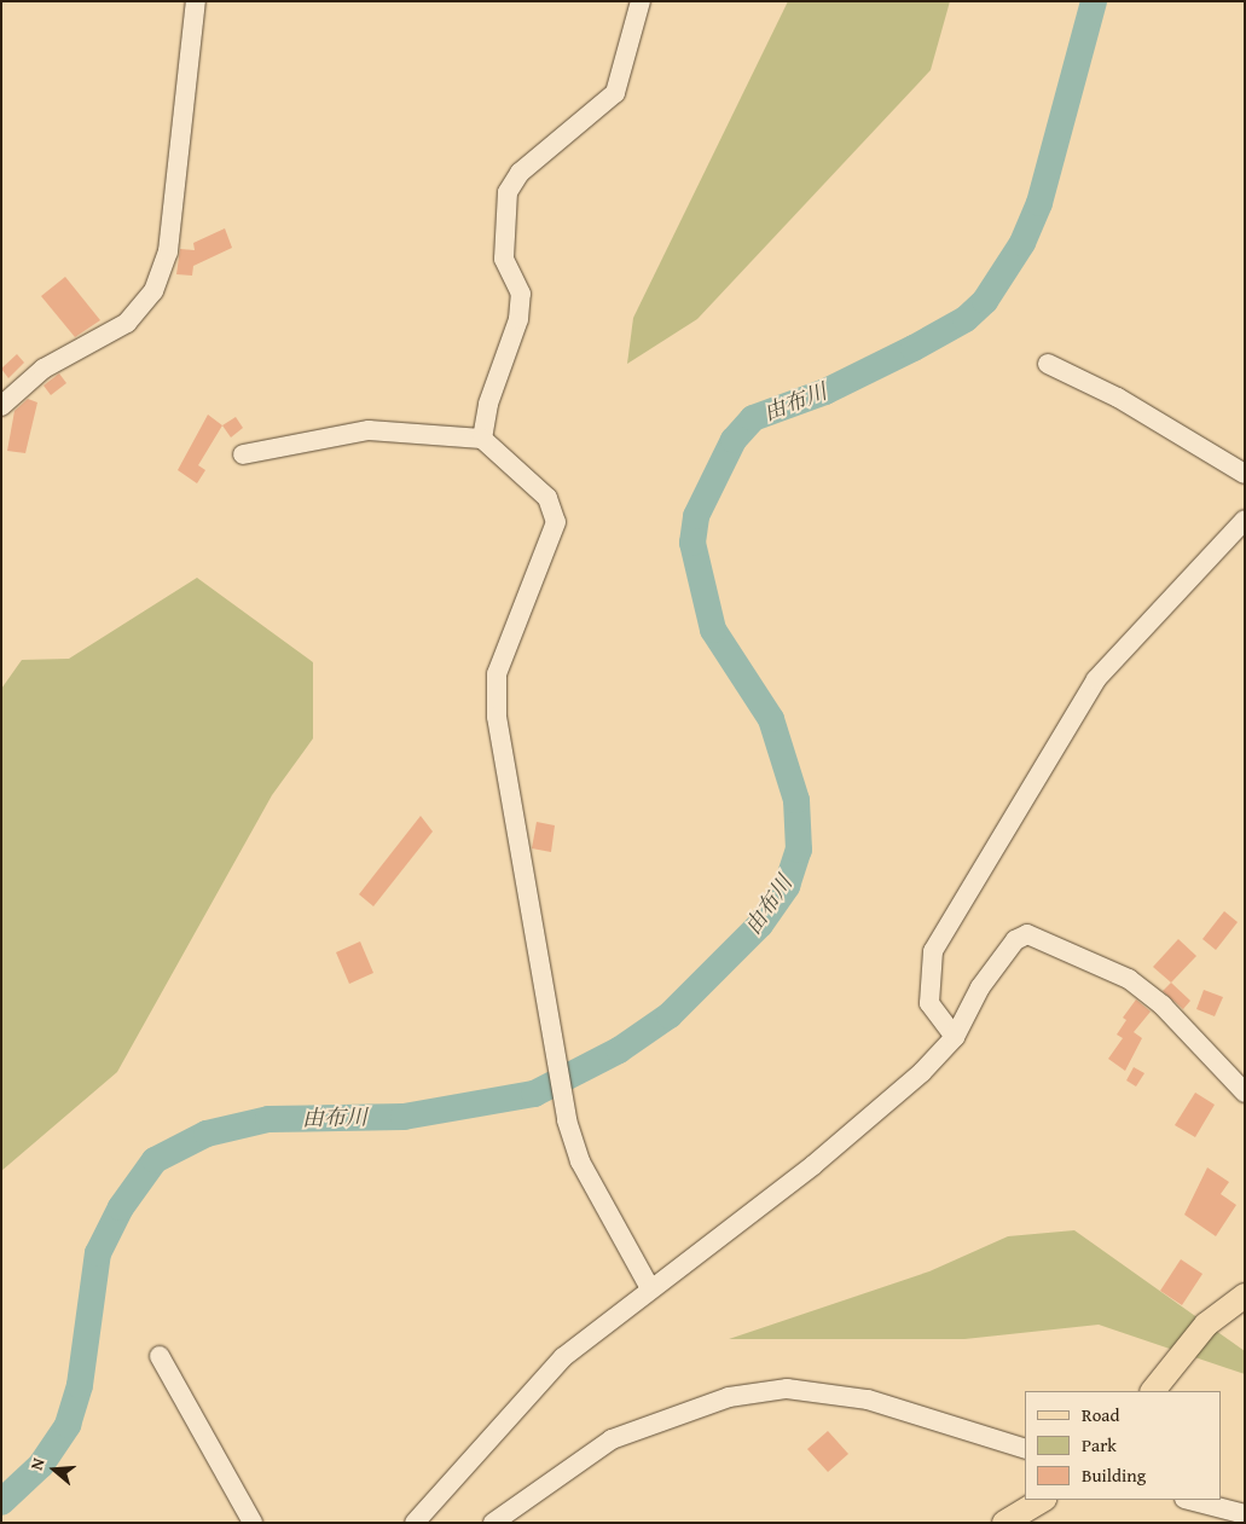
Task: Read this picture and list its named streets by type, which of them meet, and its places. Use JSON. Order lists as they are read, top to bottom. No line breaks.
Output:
{"water":["由布川"],"legend":["Road","Park","Building"],"north":"left"}
